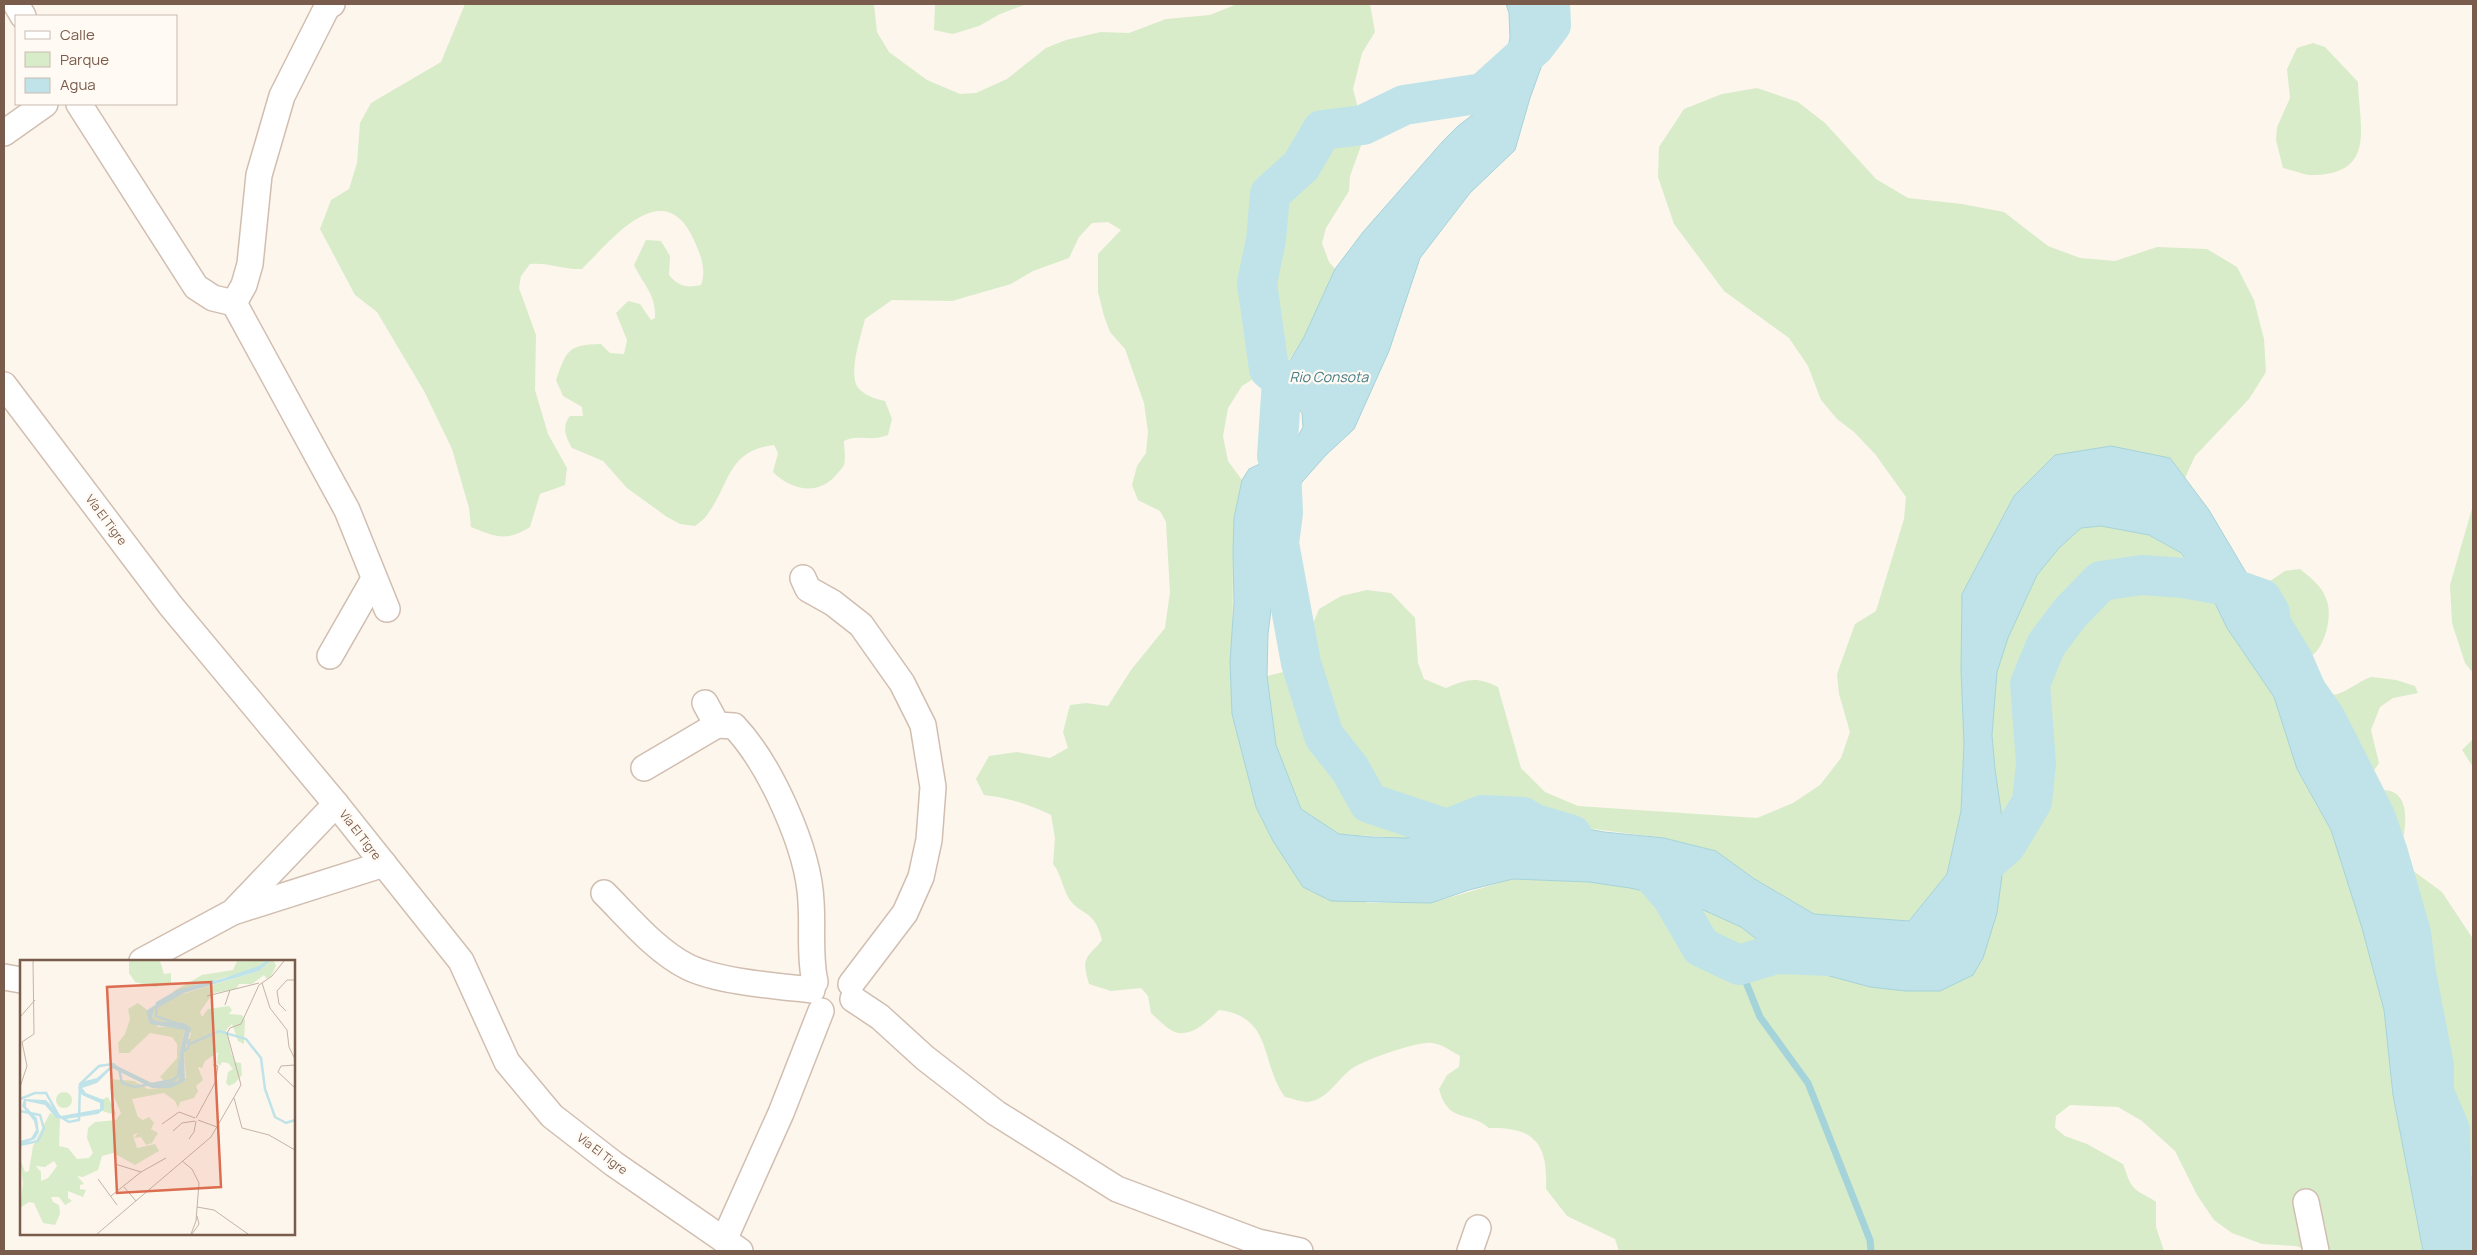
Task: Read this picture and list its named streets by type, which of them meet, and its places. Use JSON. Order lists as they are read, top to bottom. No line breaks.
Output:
{"streets":{"street":["Vía El Tigre"]},"water":["Rio Consota"],"legend":["Calle","Parque","Agua"]}
